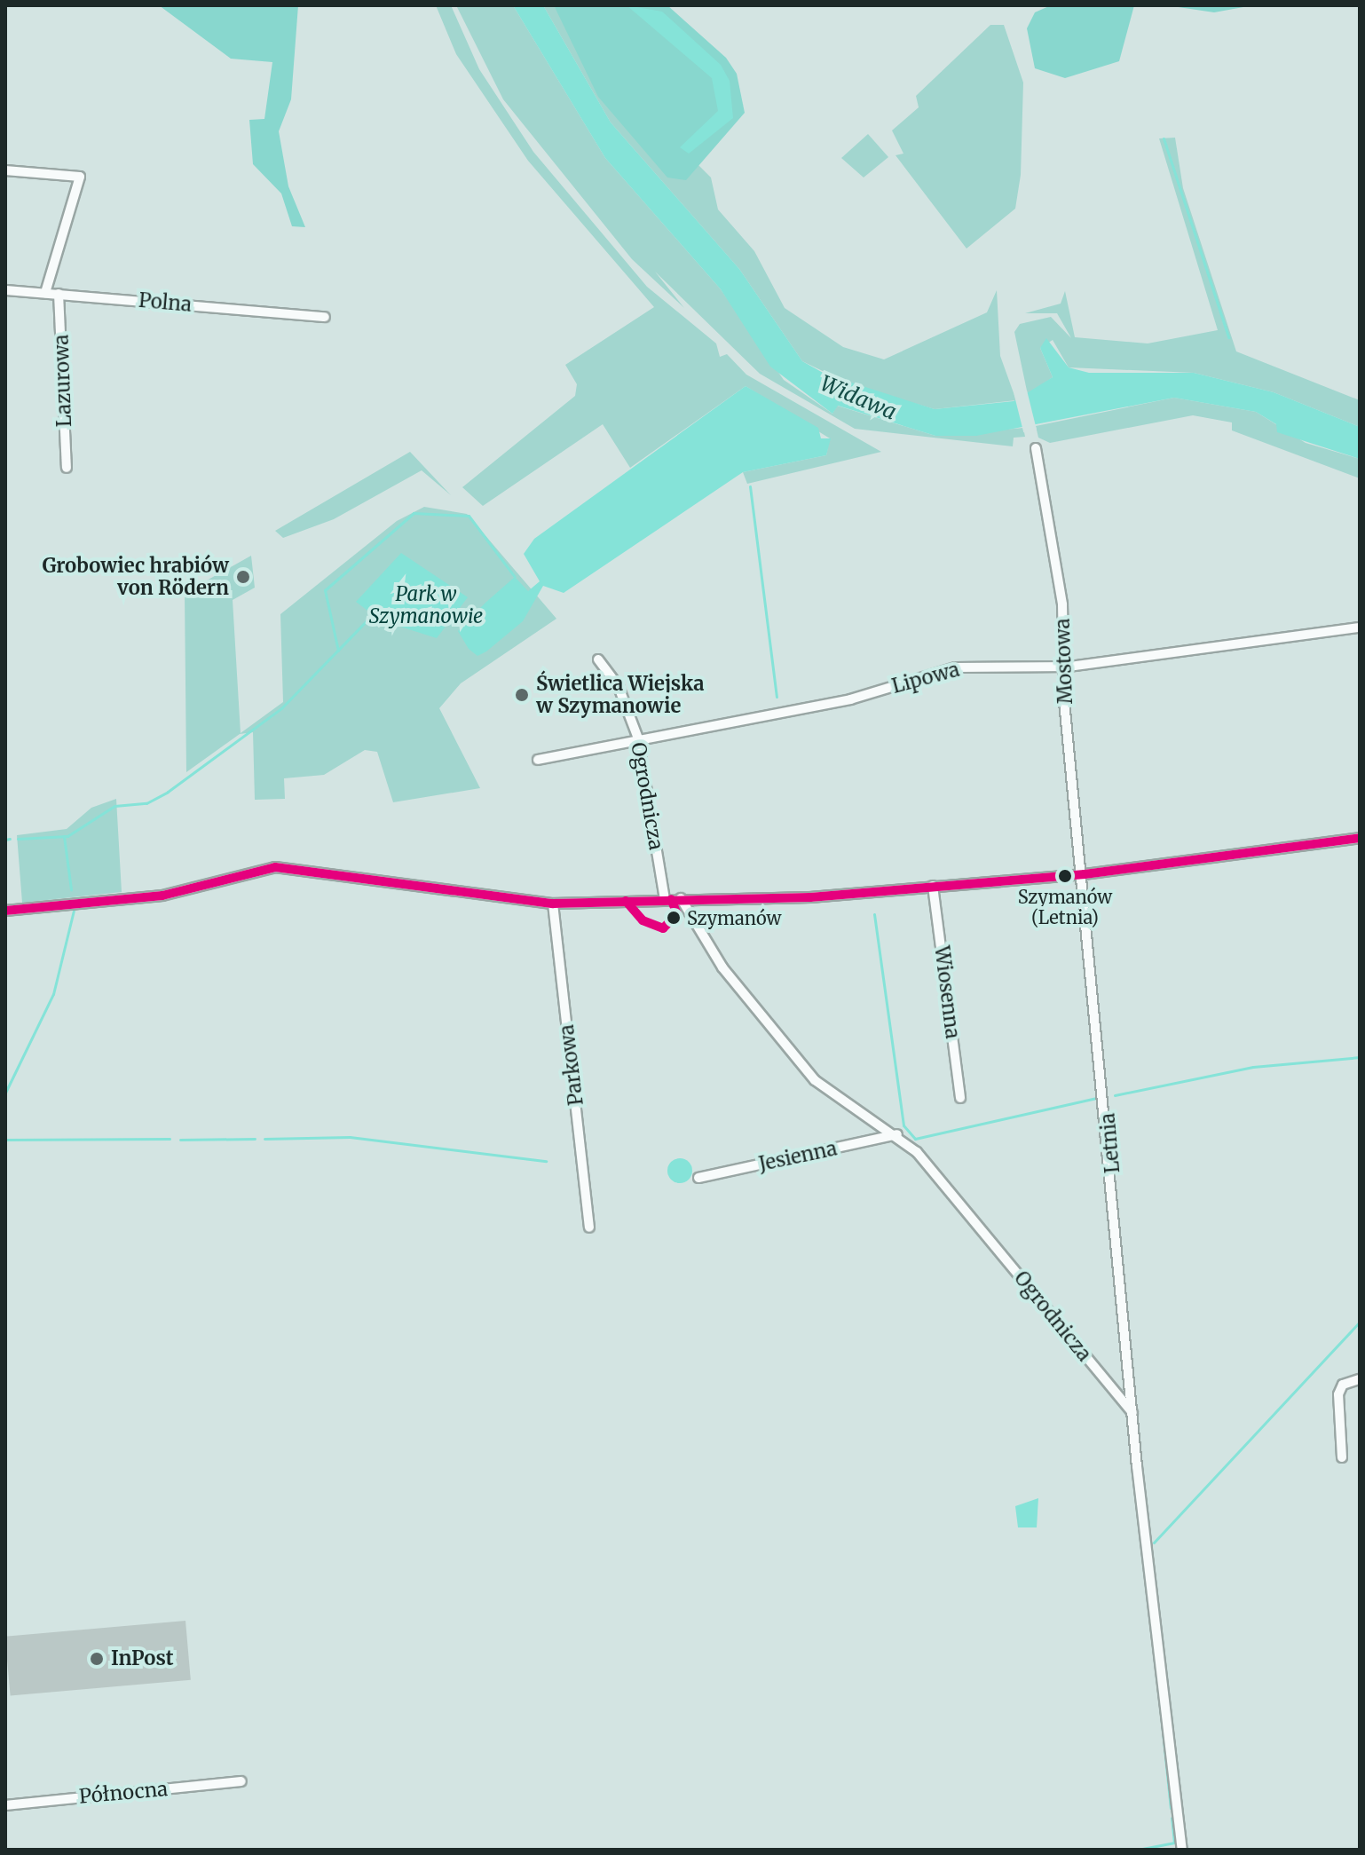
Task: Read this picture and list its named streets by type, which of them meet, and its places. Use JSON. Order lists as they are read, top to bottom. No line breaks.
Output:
{"streets":{"street":["Polna","Lazurowa","Mostowa","Lipowa","Ogrodnicza","Wiosenna","Parkowa","Letnia","Jesienna","Północna"]},"crossings":[["Polna","Lazurowa"],["Mostowa","Lipowa"],["Mostowa","Letnia"],["Lipowa","Ogrodnicza"],["Ogrodnicza","Letnia"],["Ogrodnicza","Jesienna"]],"water":["Widawa"],"parks":["Park w Szymanowie"],"places":["Grobowiec hrabiów von Rödern","Świetlica Wiejska w Szymanowie","Szymanów (Letnia)","Szymanów","InPost"]}
